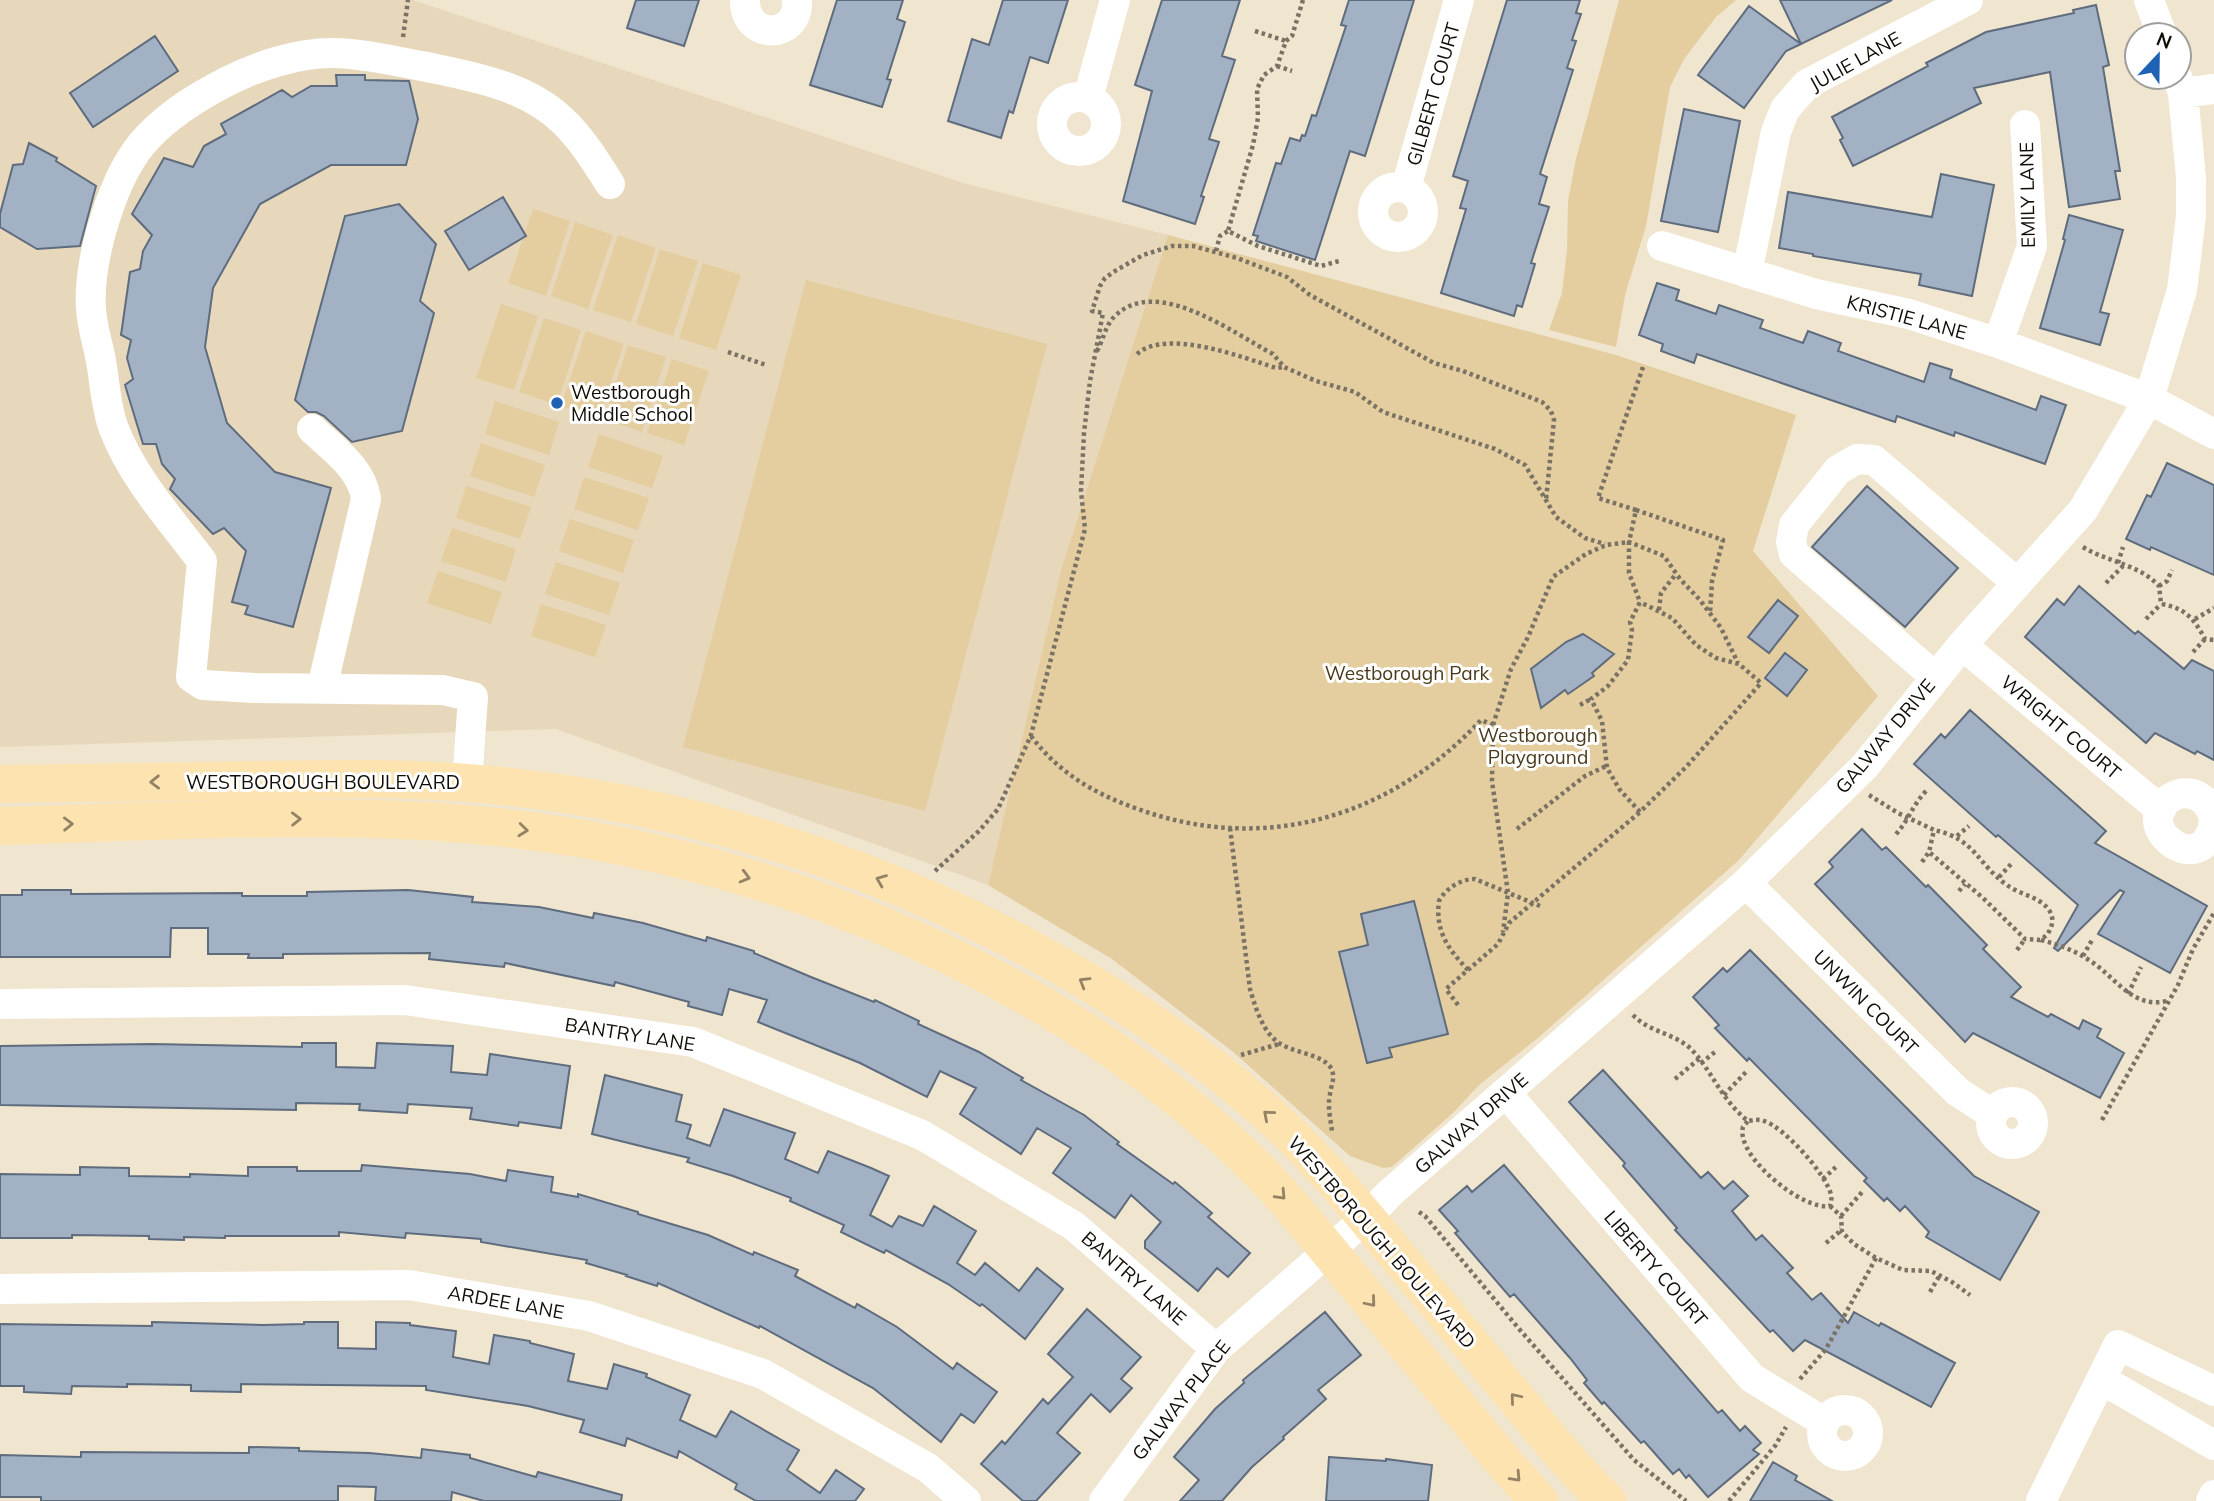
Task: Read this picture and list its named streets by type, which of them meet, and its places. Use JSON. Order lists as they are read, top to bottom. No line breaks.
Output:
{"streets":{"main road":["WESTBOROUGH BOULEVARD"],"street":["JULIE LANE","GILBERT COURT","EMILY LANE","KRISTIE LANE","WRIGHT COURT","GALWAY DRIVE","UNWIN COURT","BANTRY LANE","LIBERTY COURT","ARDEE LANE","GALWAY PLACE"]},"crossings":[["JULIE LANE","KRISTIE LANE"],["EMILY LANE","KRISTIE LANE"],["KRISTIE LANE","GALWAY DRIVE"],["WRIGHT COURT","GALWAY DRIVE"],["GALWAY DRIVE","WESTBOROUGH BOULEVARD"],["GALWAY DRIVE","UNWIN COURT"],["GALWAY DRIVE","LIBERTY COURT"],["GALWAY DRIVE","GALWAY PLACE"],["WESTBOROUGH BOULEVARD","GALWAY PLACE"],["BANTRY LANE","GALWAY PLACE"]],"parks":["Westborough Park","Westborough Playground"],"places":["Westborough Middle School"],"north":"top"}
